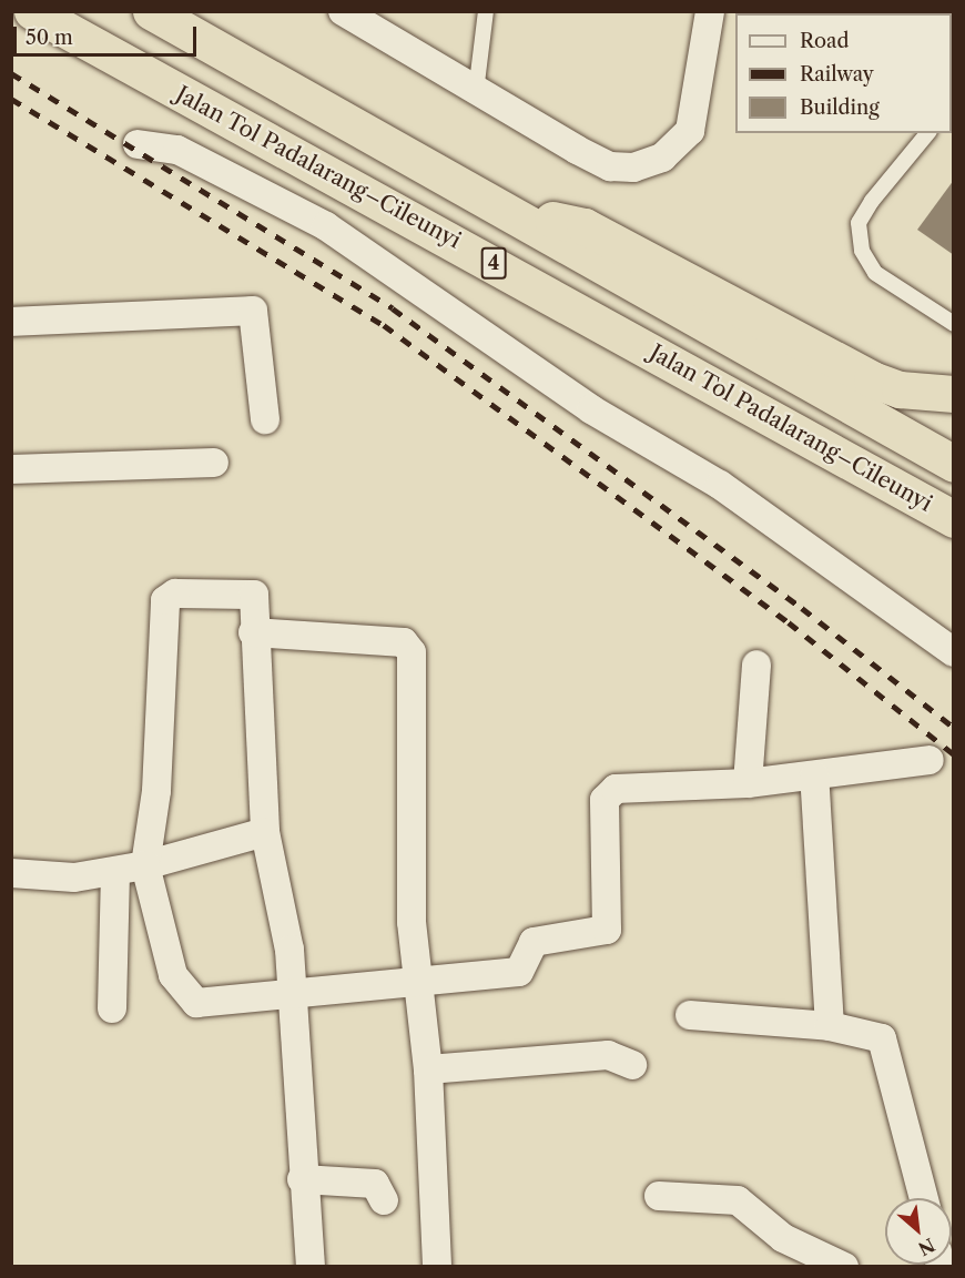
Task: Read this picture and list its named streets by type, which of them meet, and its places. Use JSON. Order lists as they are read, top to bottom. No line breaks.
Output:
{"streets":{"highway":["Jalan Tol Padalarang–Cileunyi","4"]},"legend":["Road","Railway","Building"],"scale_bar":"50 m","north":"bottom right"}
